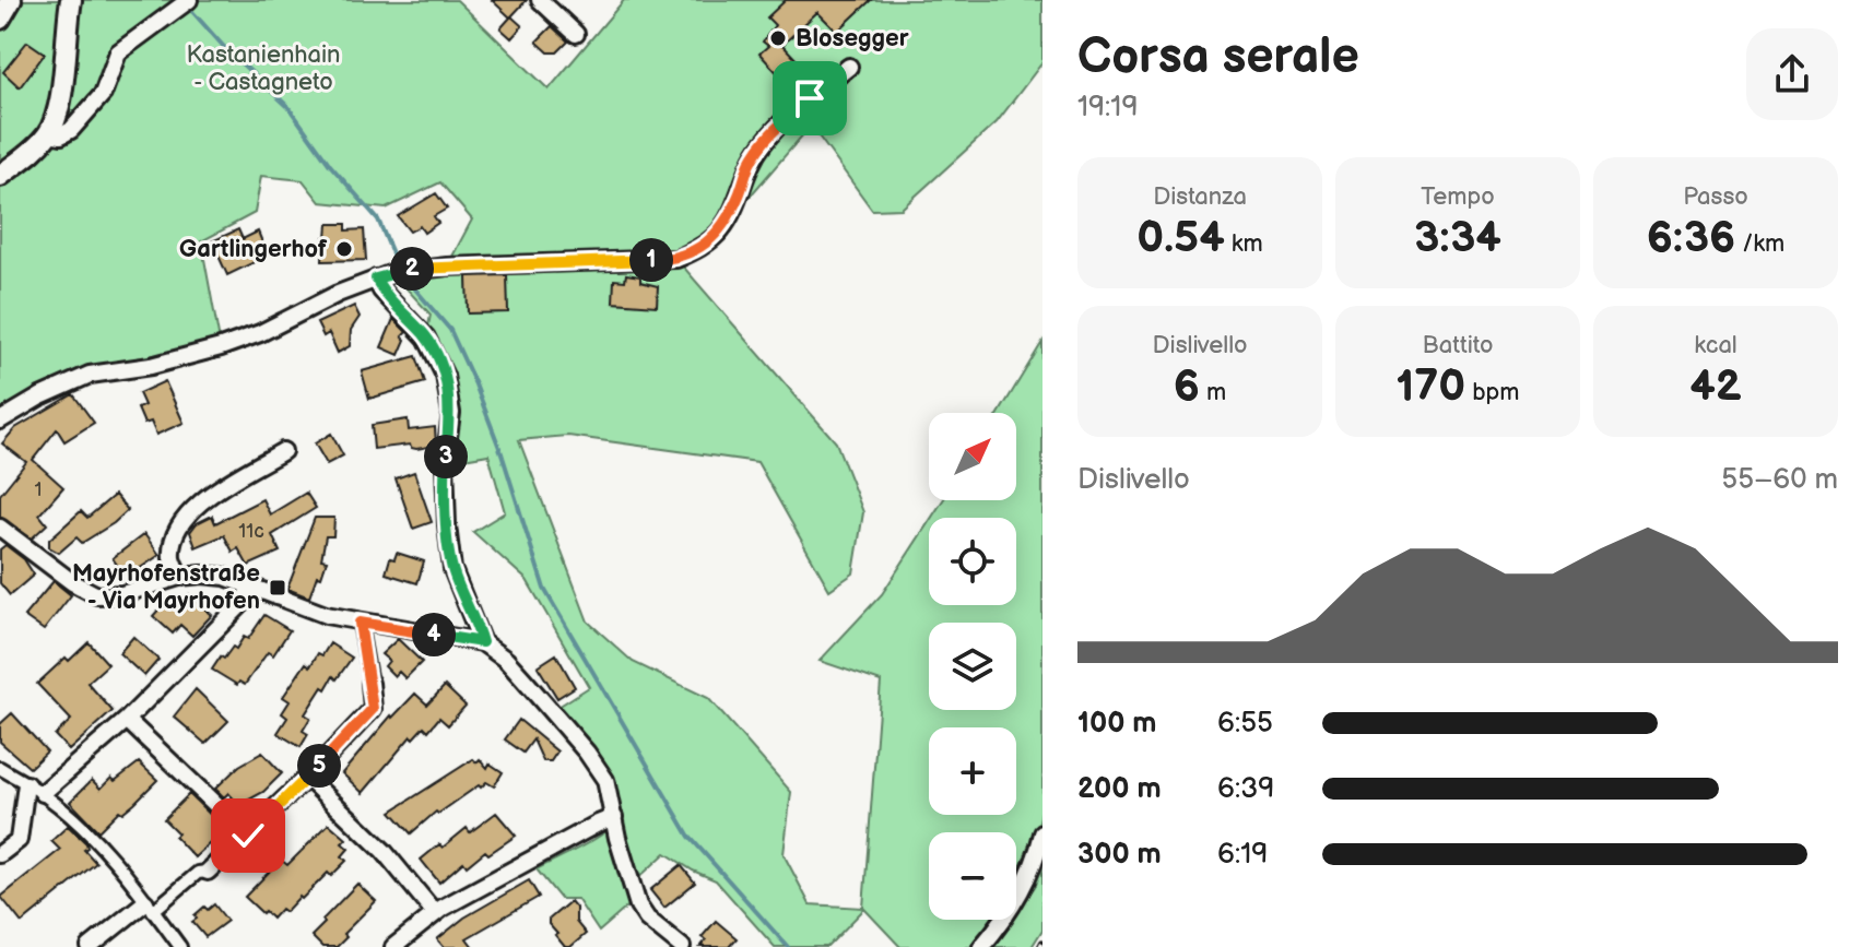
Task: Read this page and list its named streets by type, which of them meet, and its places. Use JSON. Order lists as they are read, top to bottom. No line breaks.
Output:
{"parks":["Kastanienhain - Castagneto"],"places":{"other":["Blosegger","Gartlingerhof"],"transit":["Mayrhofenstraße - Via Mayrhofen"]},"house_numbers":["1","11c"],"north":"top right","page":{"heading":["Corsa serale","19:19"],"stats":[["Distanza","0.54 km"],["Tempo","3:34"],["Passo","6:36 /km"],["Dislivello","6 m"],["Battito","170 bpm"],["kcal","42"]],"pins":["1","2","3","4","5"],"map_buttons":["+","−"],"chart":["Dislivello","55–60 m"],"list":[{"name":"100 m","note":"6:55"},{"name":"200 m","note":"6:39"},{"name":"300 m","note":"6:19"}]}}
